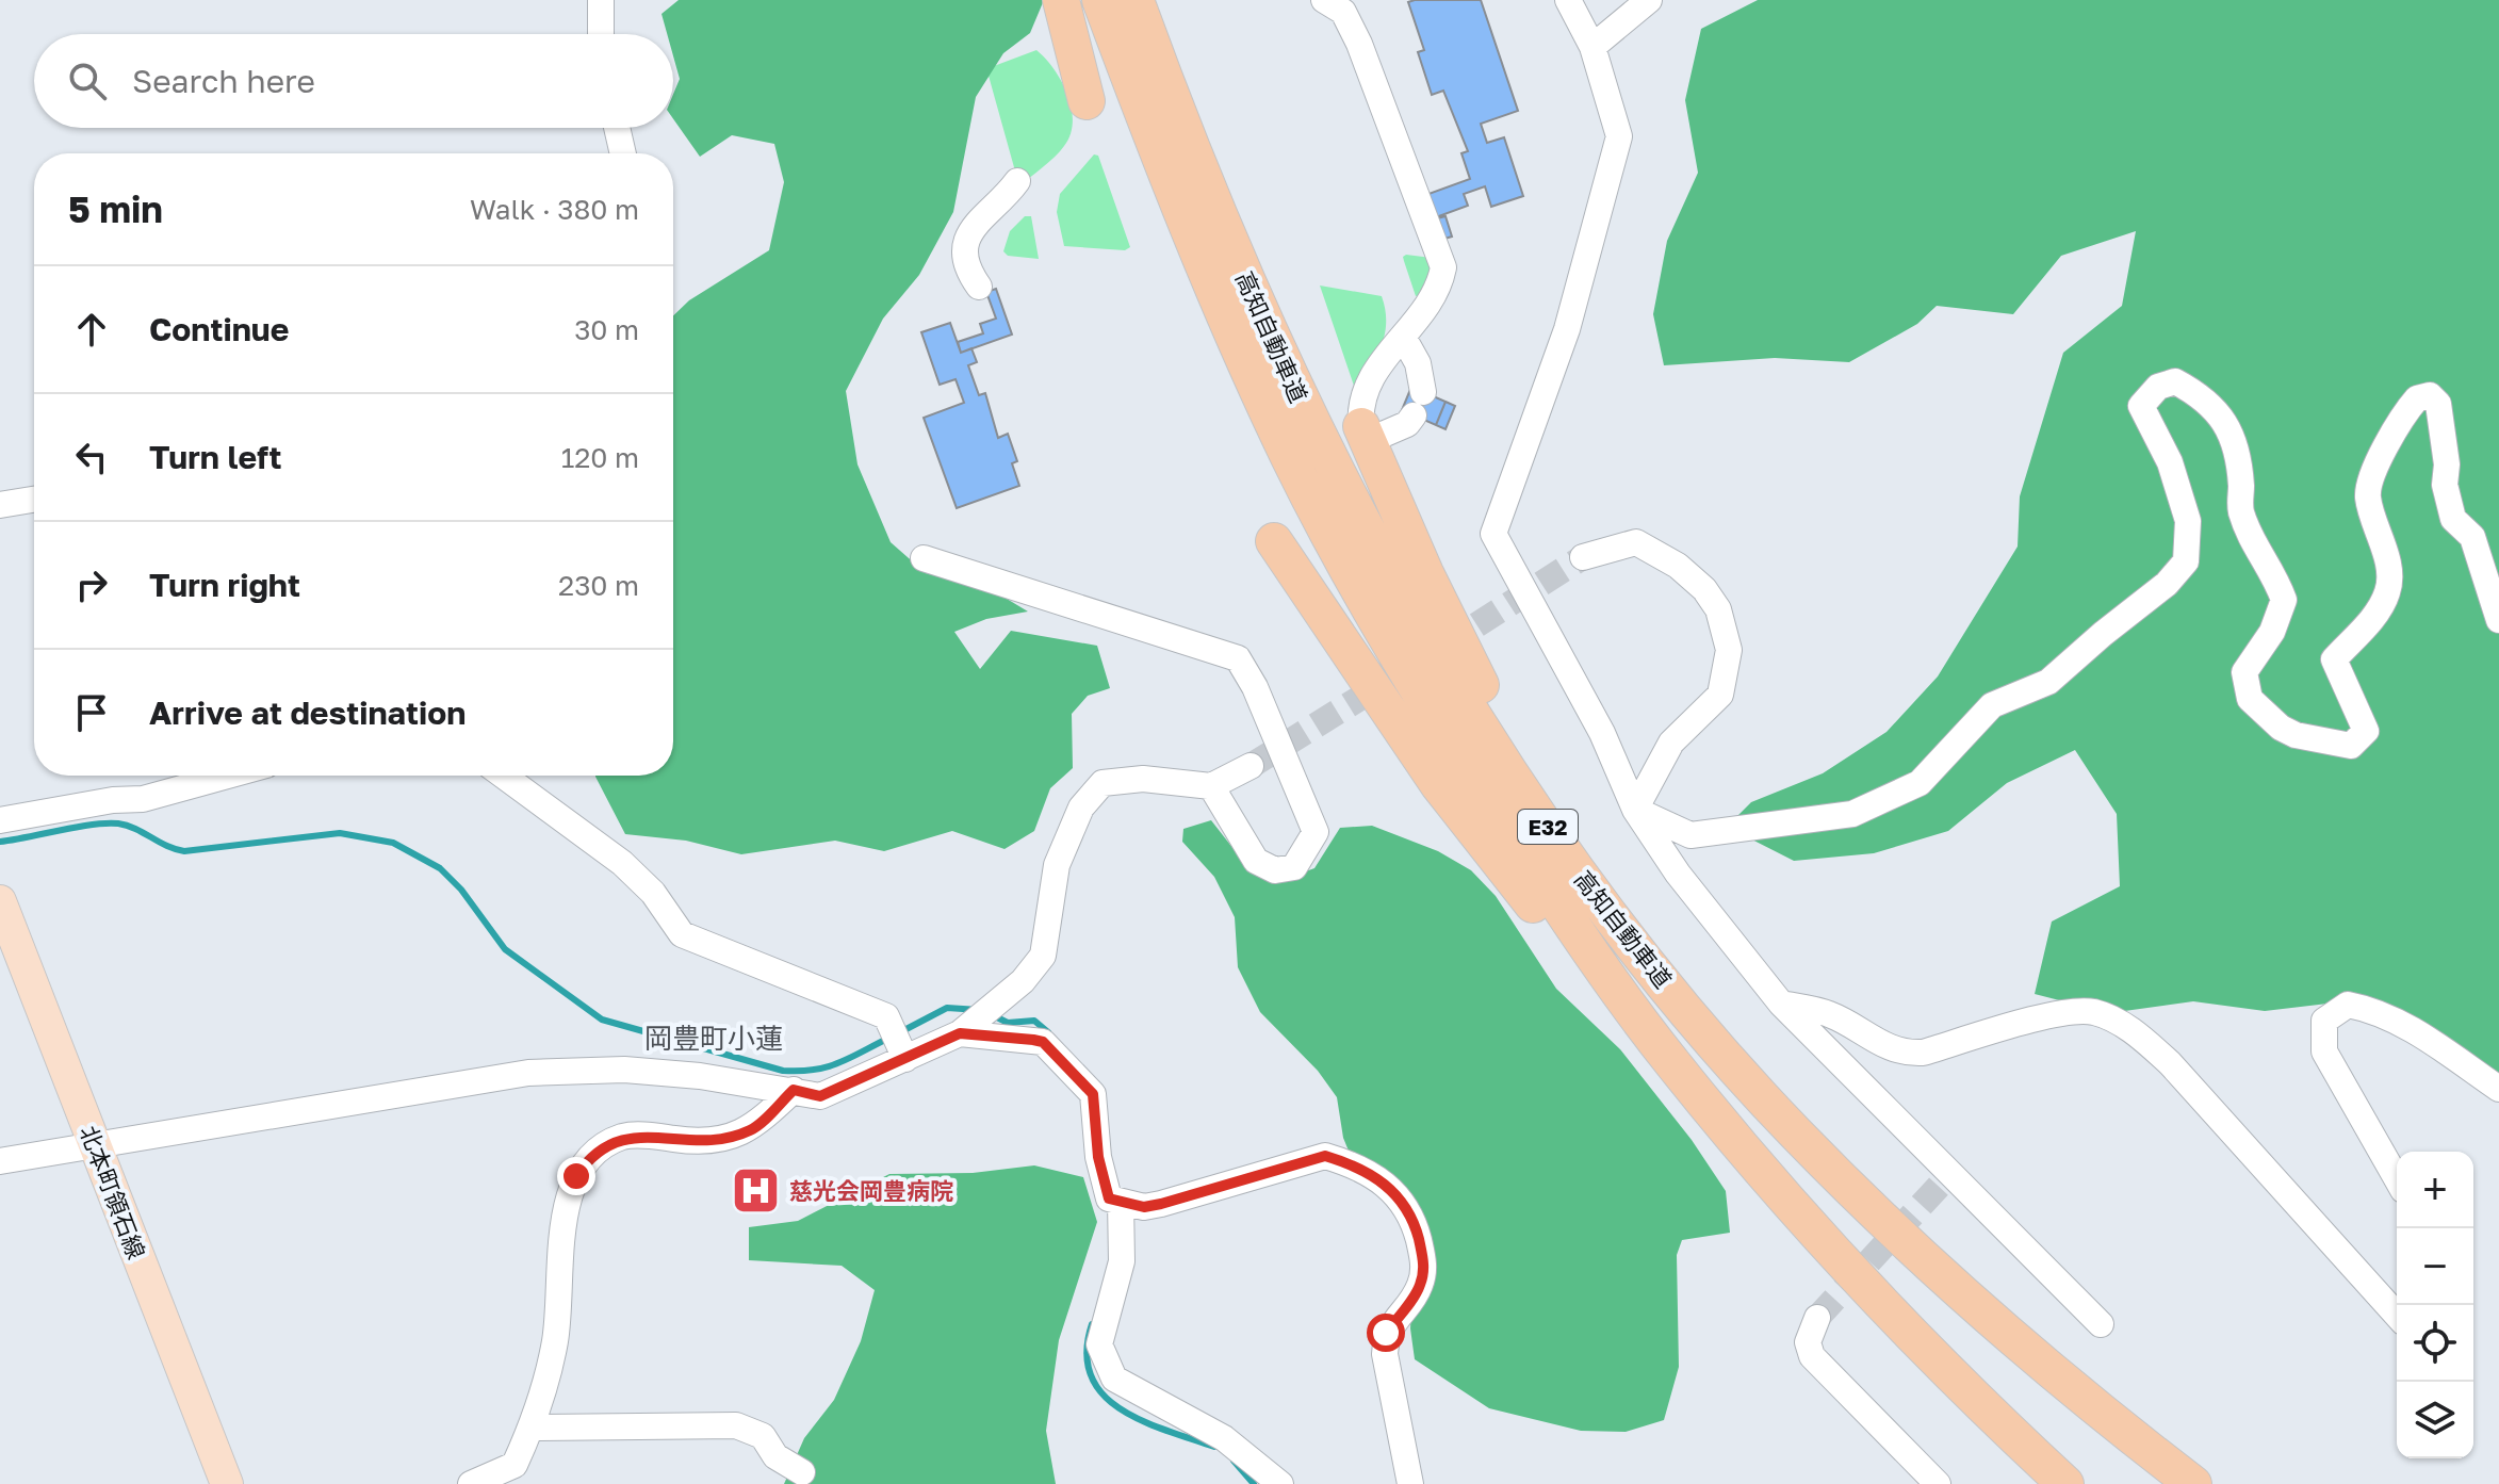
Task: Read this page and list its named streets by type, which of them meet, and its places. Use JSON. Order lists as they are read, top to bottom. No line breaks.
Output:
{"streets":{"highway":["高知自動車道","E32"],"main road":["北本町領石線"]},"districts":["岡豊町小蓮"],"places":{"hospital":["慈光会岡豊病院"]},"page":{"search":"Search here","heading":["5 min","Walk · 380 m"],"list":[["Continue","30 m"],["Turn left","120 m"],["Turn right","230 m"],"Arrive at destination"],"map_buttons":["+","−"]}}
